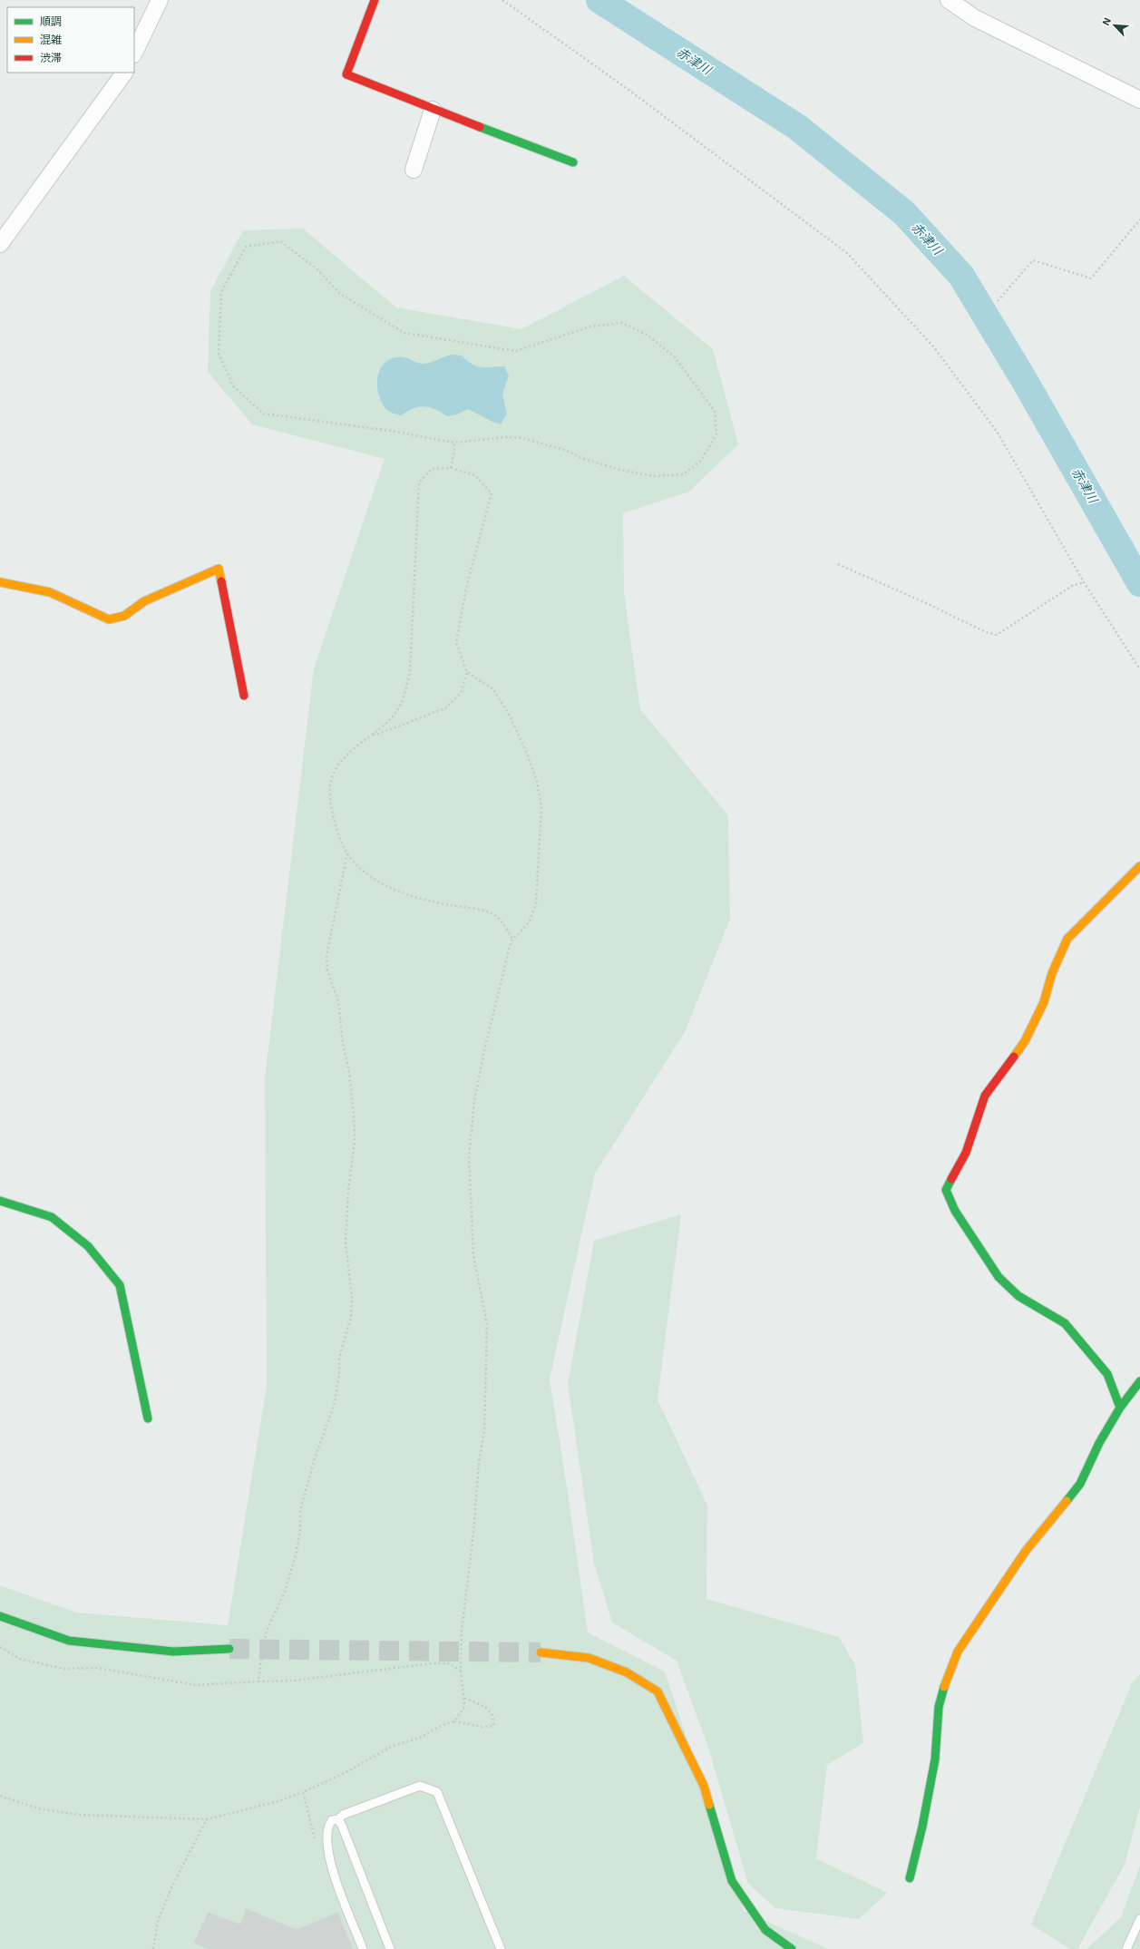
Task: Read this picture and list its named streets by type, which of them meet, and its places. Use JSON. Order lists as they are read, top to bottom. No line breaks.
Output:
{"water":["赤津川"],"legend":["順調","混雑","渋滞"],"north":"top left"}
